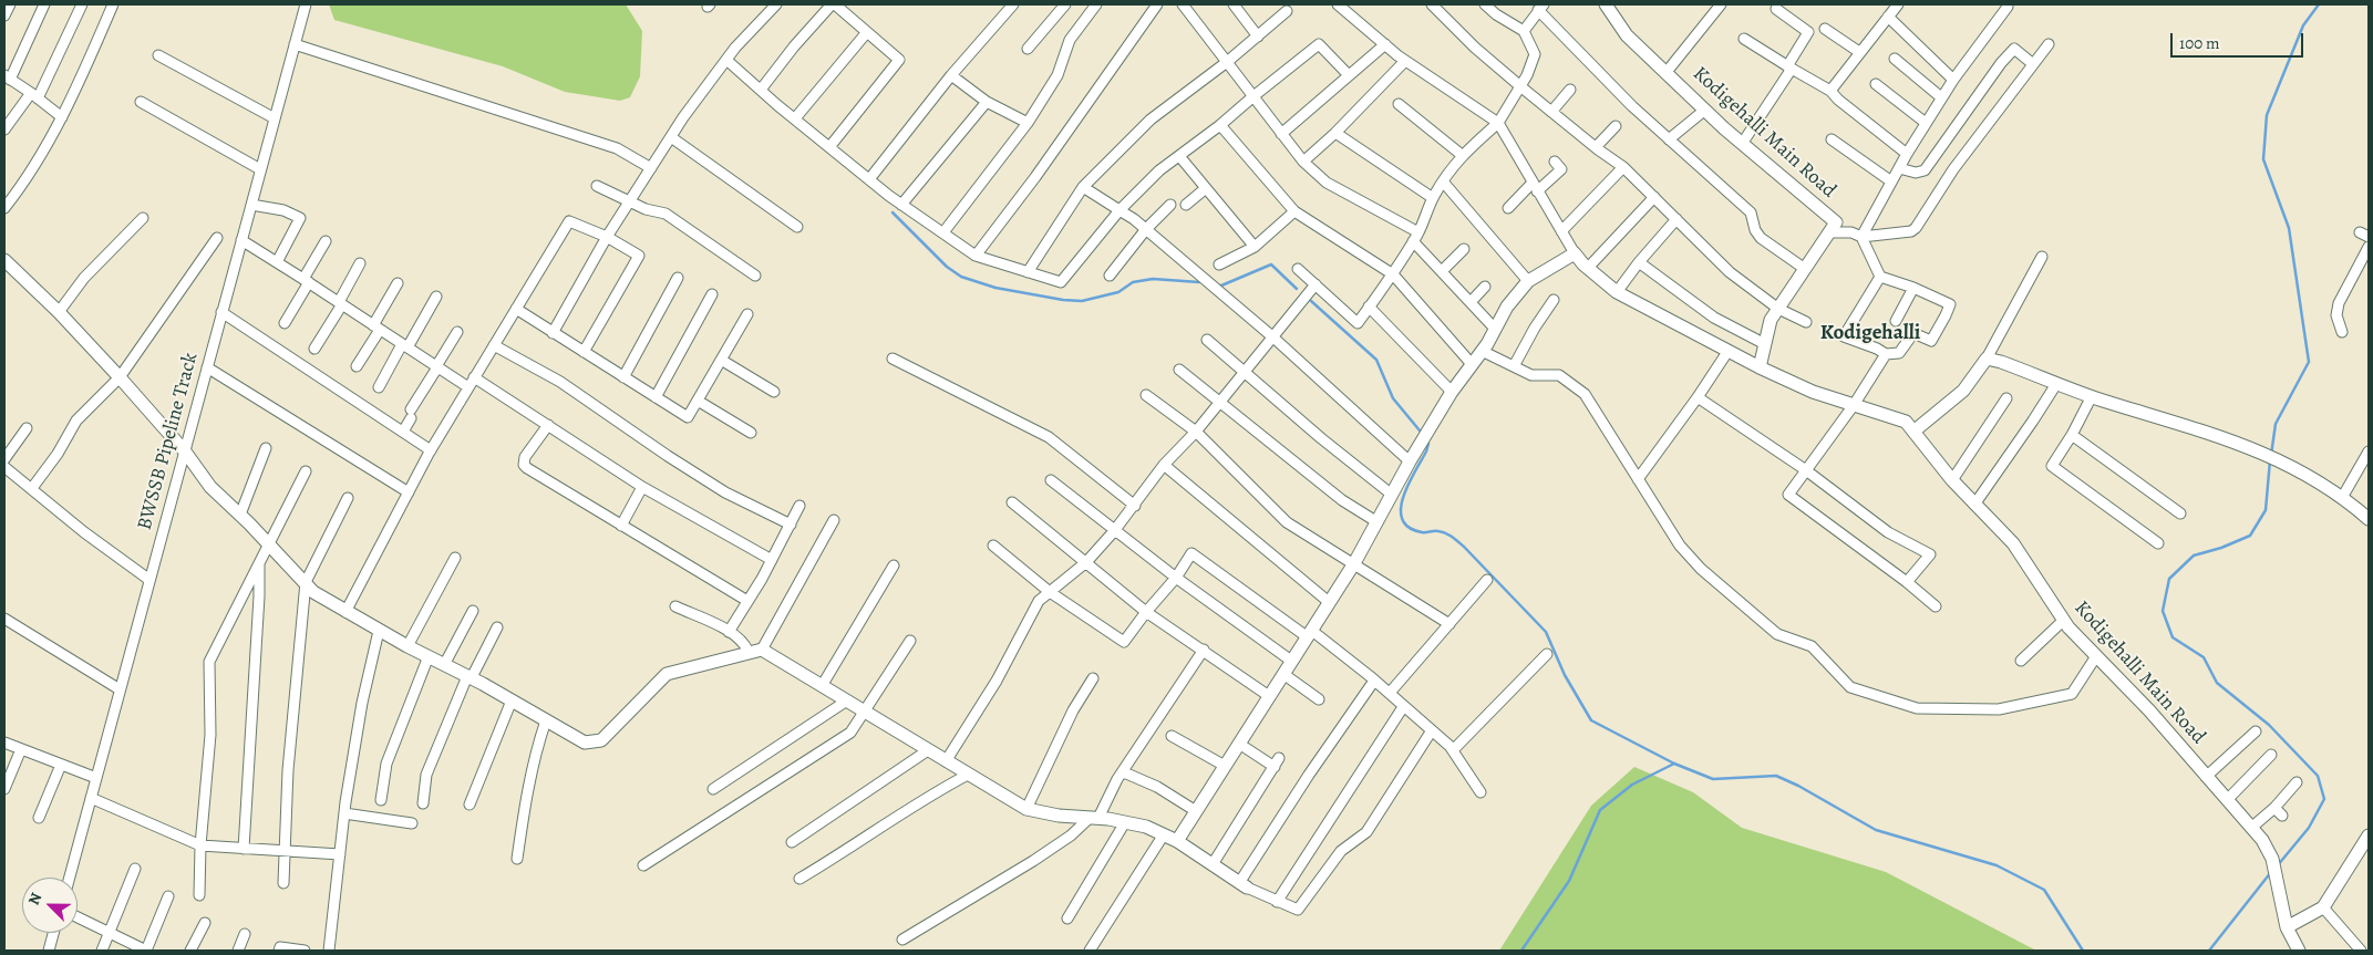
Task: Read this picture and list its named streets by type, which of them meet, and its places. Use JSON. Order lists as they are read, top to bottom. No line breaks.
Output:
{"streets":{"street":["Kodigehalli Main Road","BWSSB Pipeline Track"]},"districts":["Kodigehalli"],"scale_bar":"100 m","north":"top left"}
